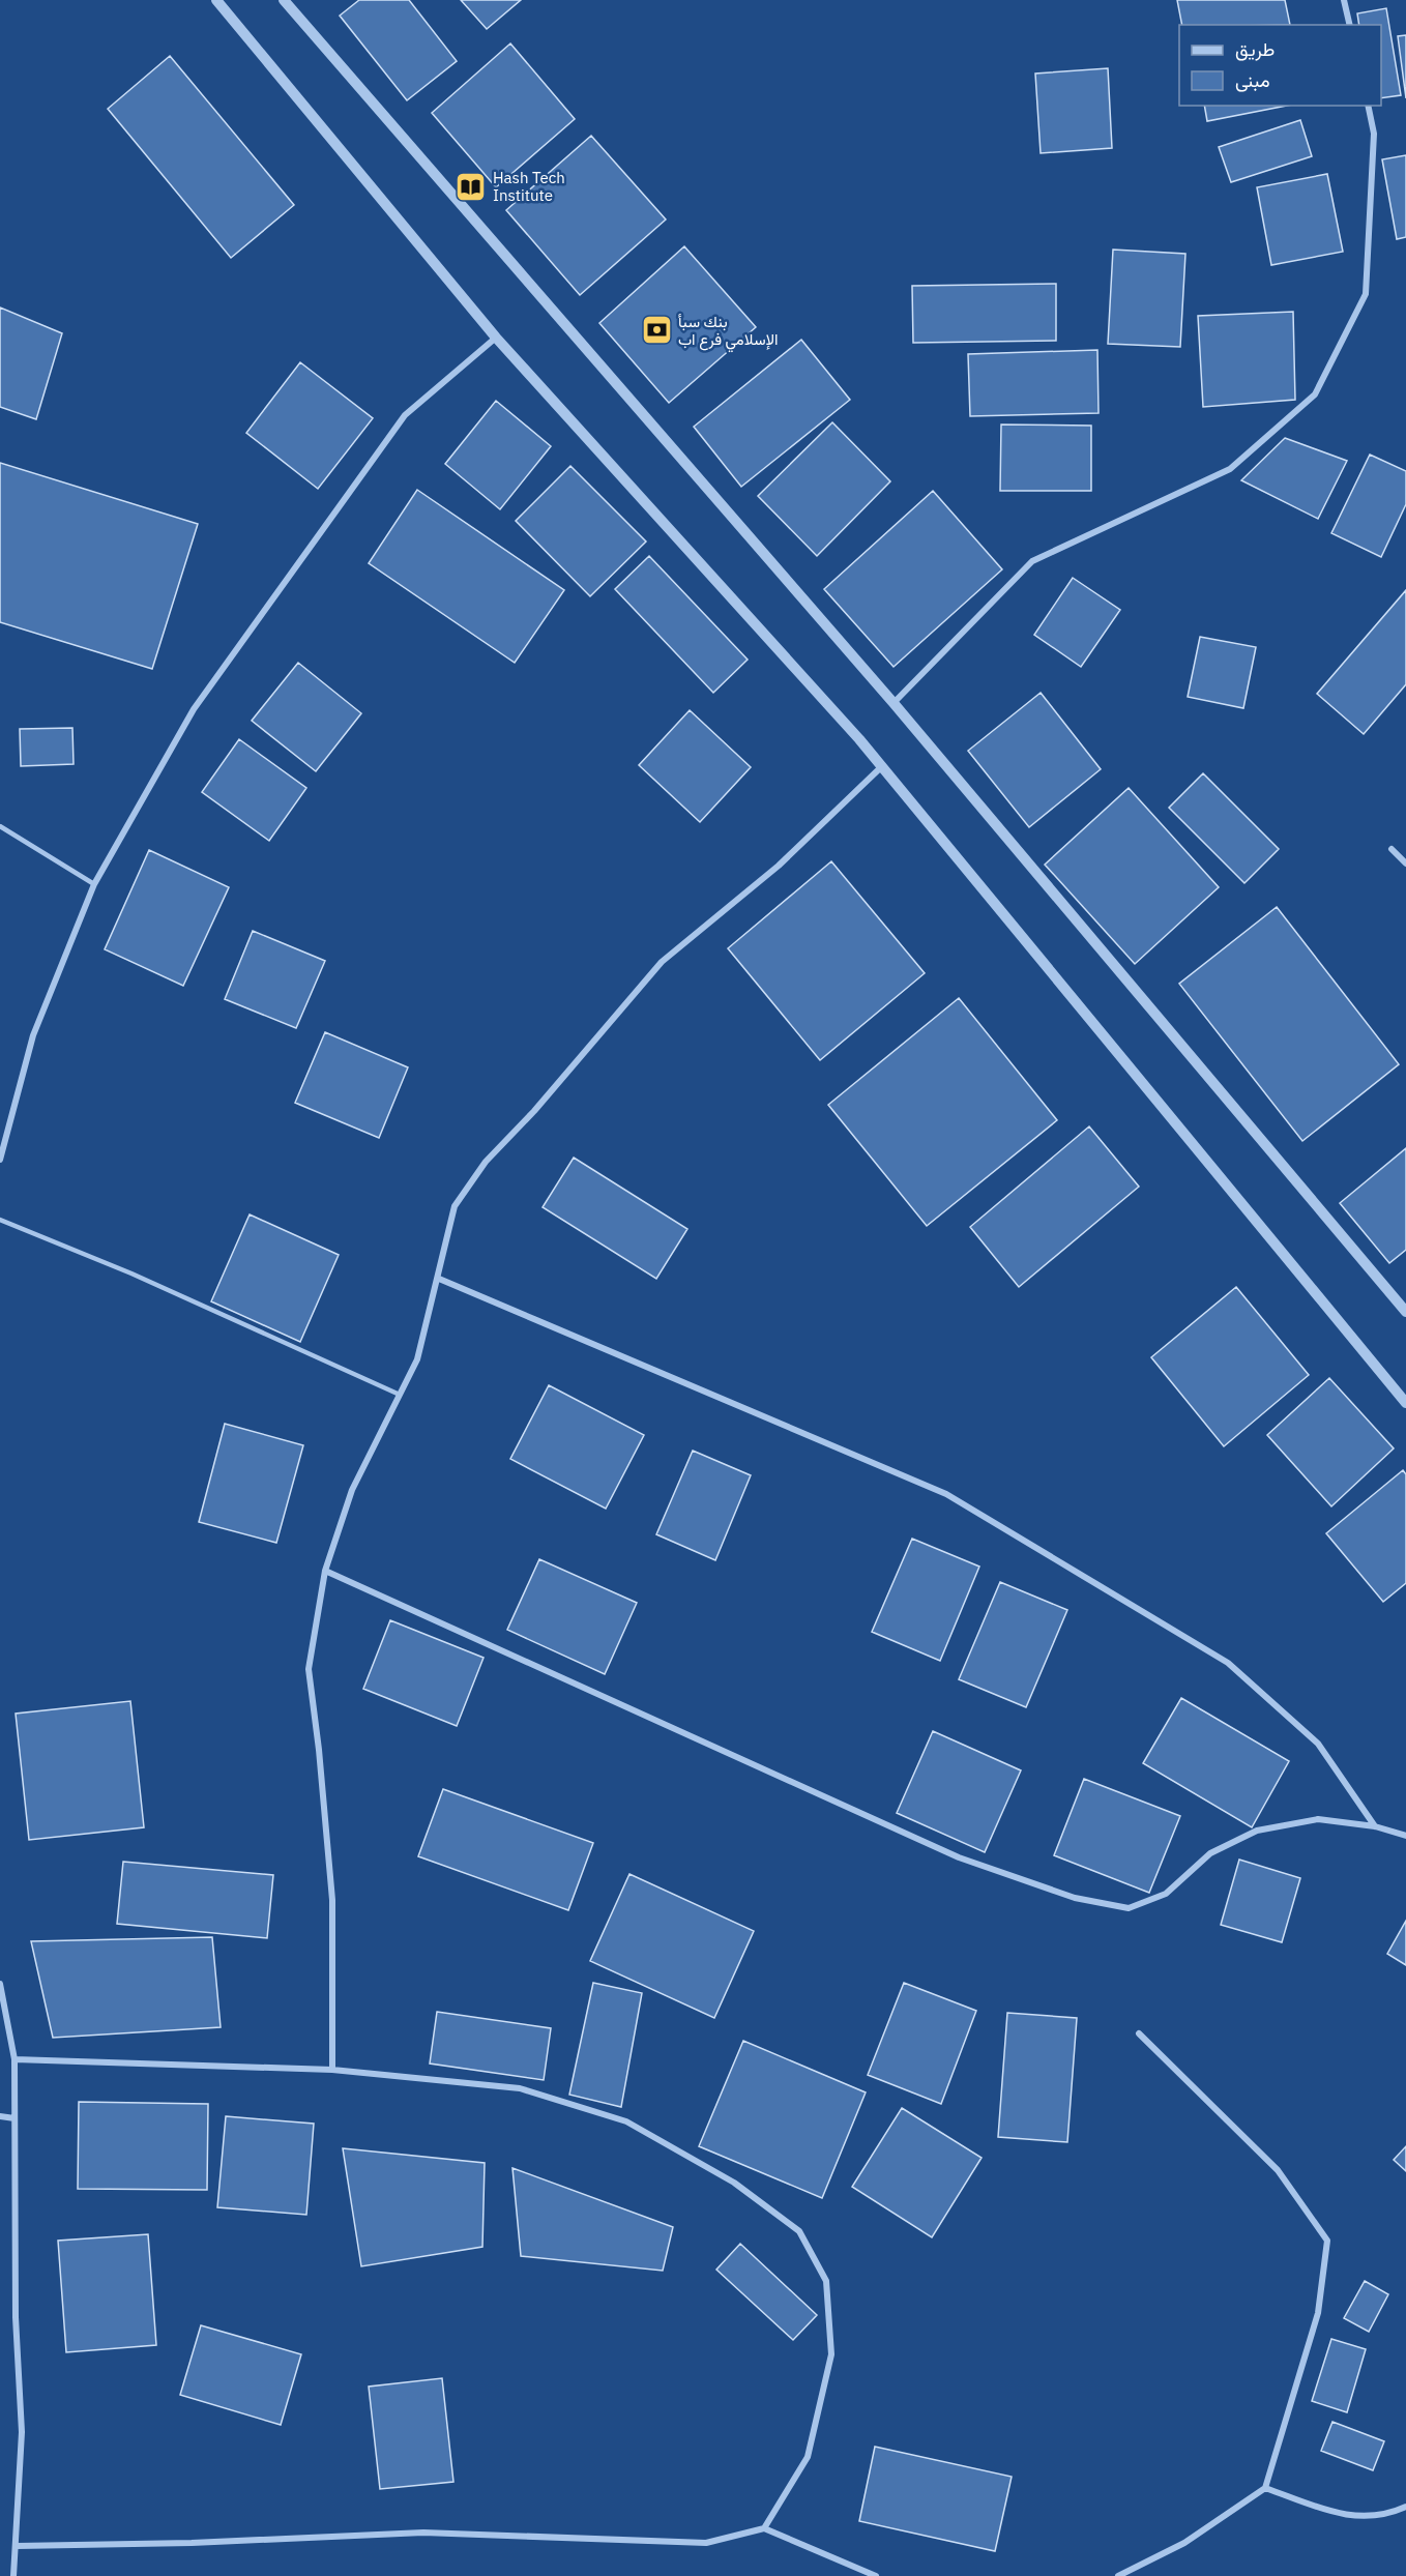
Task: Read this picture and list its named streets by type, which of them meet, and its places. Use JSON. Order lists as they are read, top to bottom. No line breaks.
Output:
{"places":{"library":["Hash Tech Institute"],"bank":["بنك سبأ الإسلامي فرع اب"]},"legend":["طريق","مبنى"]}
